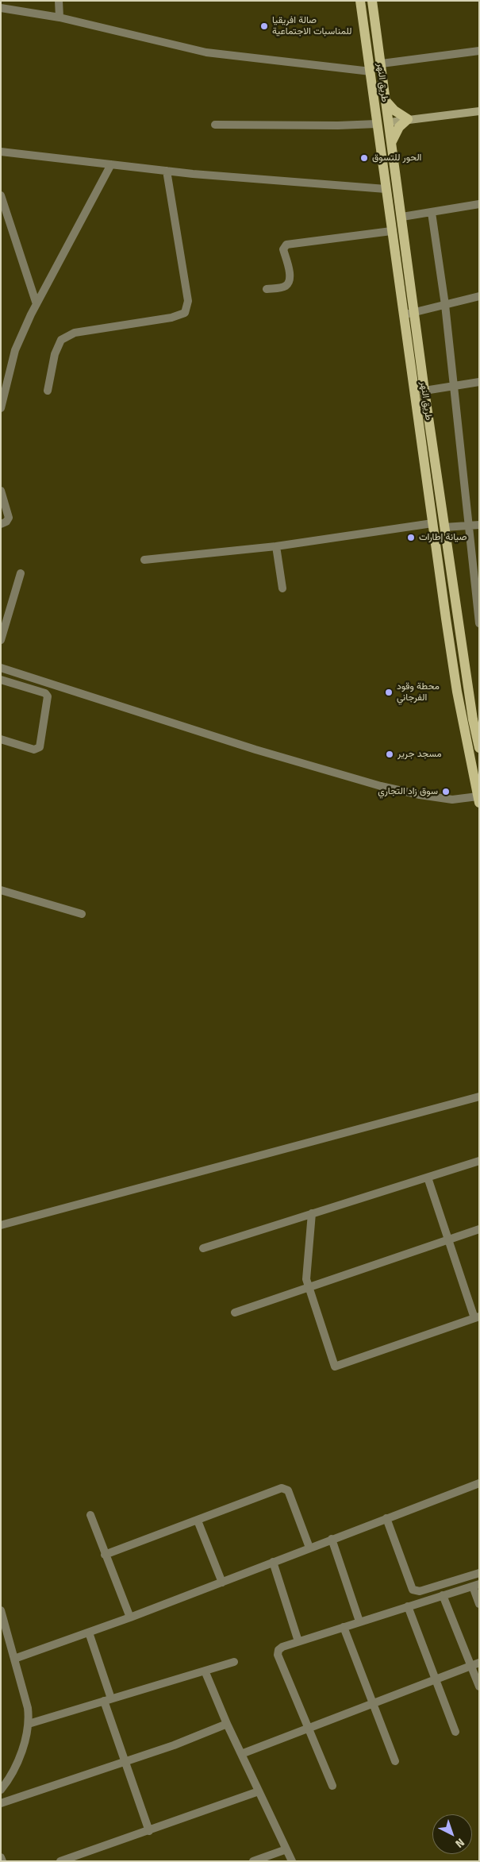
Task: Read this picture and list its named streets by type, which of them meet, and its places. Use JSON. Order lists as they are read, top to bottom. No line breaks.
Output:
{"streets":{"main road":["طريق النهر"]},"places":["صالة افريقيا للمناسبات الاجتماعية","الحور للتسوق","صيانة إطارات","محطة وقود الفرجاني","مسجد جرير","سوق زاد التجاري"],"north":"bottom right"}
